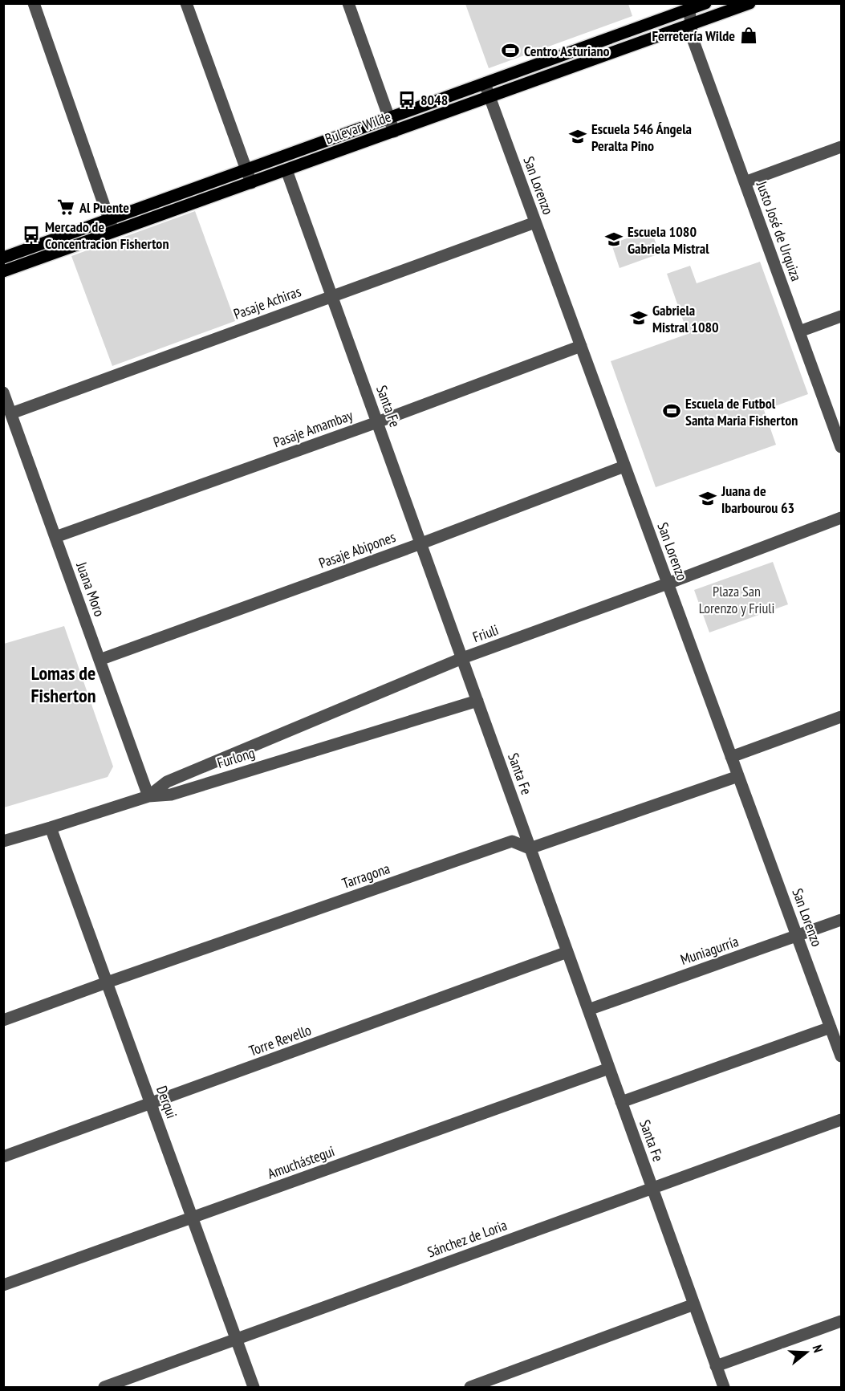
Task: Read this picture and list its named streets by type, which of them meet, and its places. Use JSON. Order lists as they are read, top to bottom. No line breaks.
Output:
{"streets":{"main road":["Bulevar Wilde"],"street":["San Lorenzo","Justo José de Urquiza","Pasaje Achiras","Santa Fe","Pasaje Amambay","Pasaje Abipones","Juana Moro","Friuli","Furlong","Tarragona","Muniagurría","Torre Revello","Derqui","Amuchástegui","Sánchez de Loria"]},"crossings":[["Bulevar Wilde","San Lorenzo"],["Bulevar Wilde","Justo José de Urquiza"],["Bulevar Wilde","Santa Fe"],["San Lorenzo","Pasaje Achiras"],["San Lorenzo","Pasaje Amambay"],["San Lorenzo","Pasaje Abipones"],["San Lorenzo","Friuli"],["San Lorenzo","Muniagurría"],["Pasaje Achiras","Santa Fe"],["Pasaje Achiras","Juana Moro"],["Santa Fe","Pasaje Amambay"],["Santa Fe","Pasaje Abipones"],["Santa Fe","Friuli"],["Santa Fe","Furlong"],["Santa Fe","Tarragona"],["Santa Fe","Muniagurría"],["Santa Fe","Torre Revello"],["Santa Fe","Amuchástegui"],["Santa Fe","Sánchez de Loria"],["Pasaje Amambay","Juana Moro"],["Pasaje Abipones","Juana Moro"],["Juana Moro","Friuli"],["Juana Moro","Furlong"],["Friuli","Furlong"],["Furlong","Derqui"],["Tarragona","Derqui"],["Torre Revello","Derqui"],["Derqui","Amuchástegui"],["Derqui","Sánchez de Loria"]],"districts":["Lomas de Fisherton"],"parks":["Plaza San Lorenzo y Friuli"],"places":{"shop":["Ferretería Wilde"],"sports":["Centro Asturiano","Escuela de Futbol Santa Maria Fisherton"],"bus stop":["8048","Mercado de Concentracion Fisherton"],"school or university":["Escuela 546 Ángela Peralta Pino","Escuela 1080 Gabriela Mistral","Gabriela Mistral 1080","Juana de Ibarbourou 63"],"supermarket":["Al Puente"]},"north":"right"}
